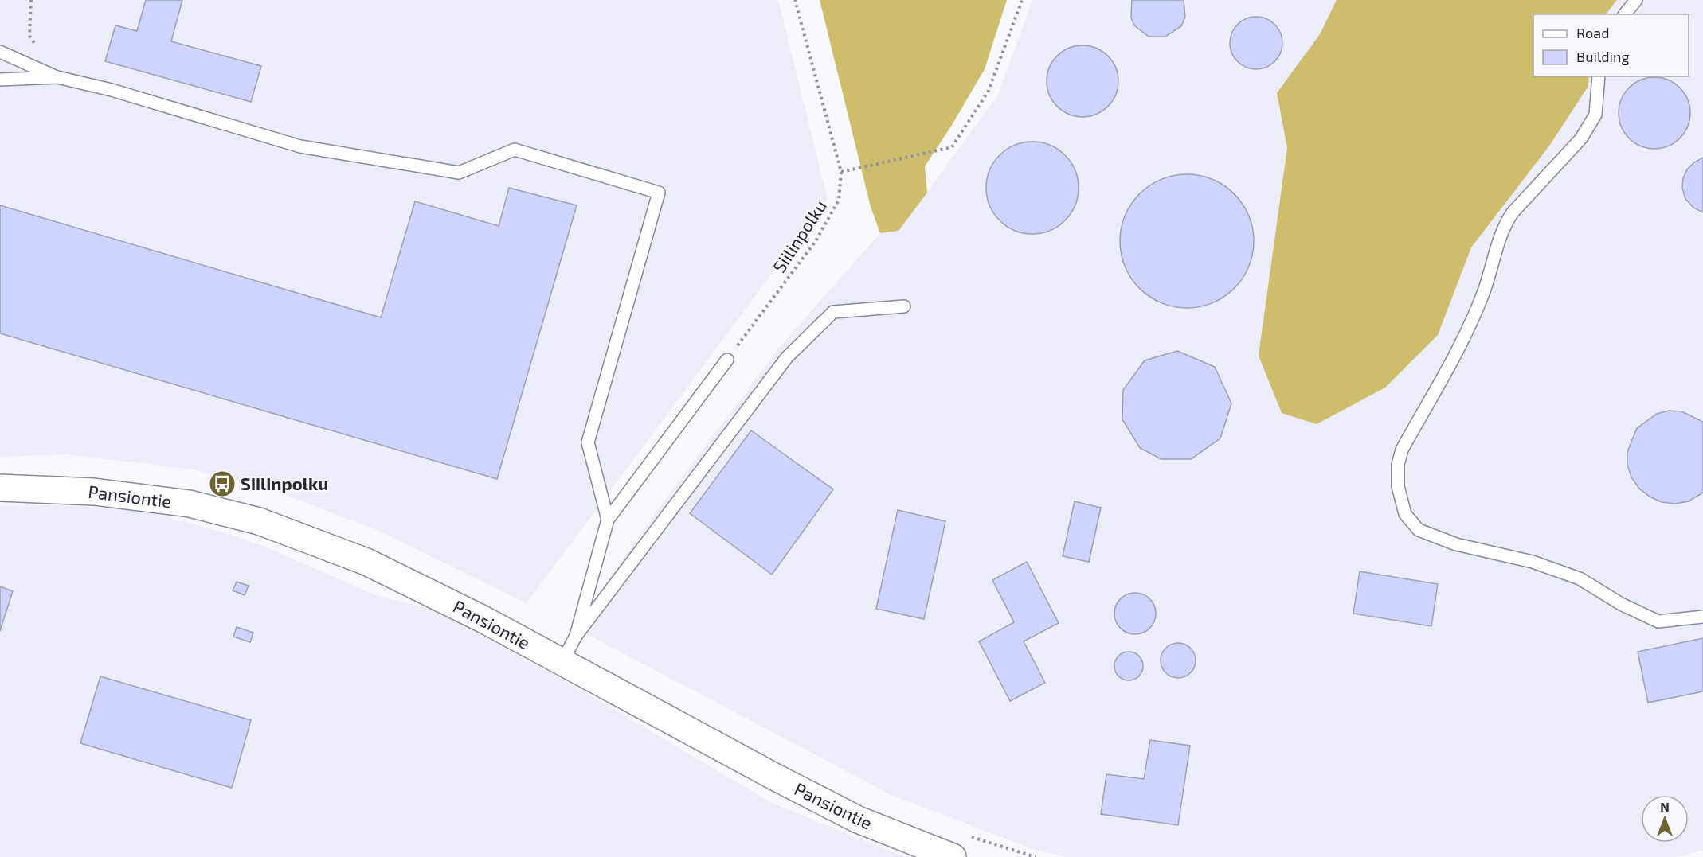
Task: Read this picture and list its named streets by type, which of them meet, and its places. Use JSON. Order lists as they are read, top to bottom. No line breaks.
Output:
{"streets":{"street":["Pansiontie"],"path":["Siilinpolku"]},"places":{"bus stop":["Siilinpolku"]},"legend":["Road","Building"],"north":"top"}
